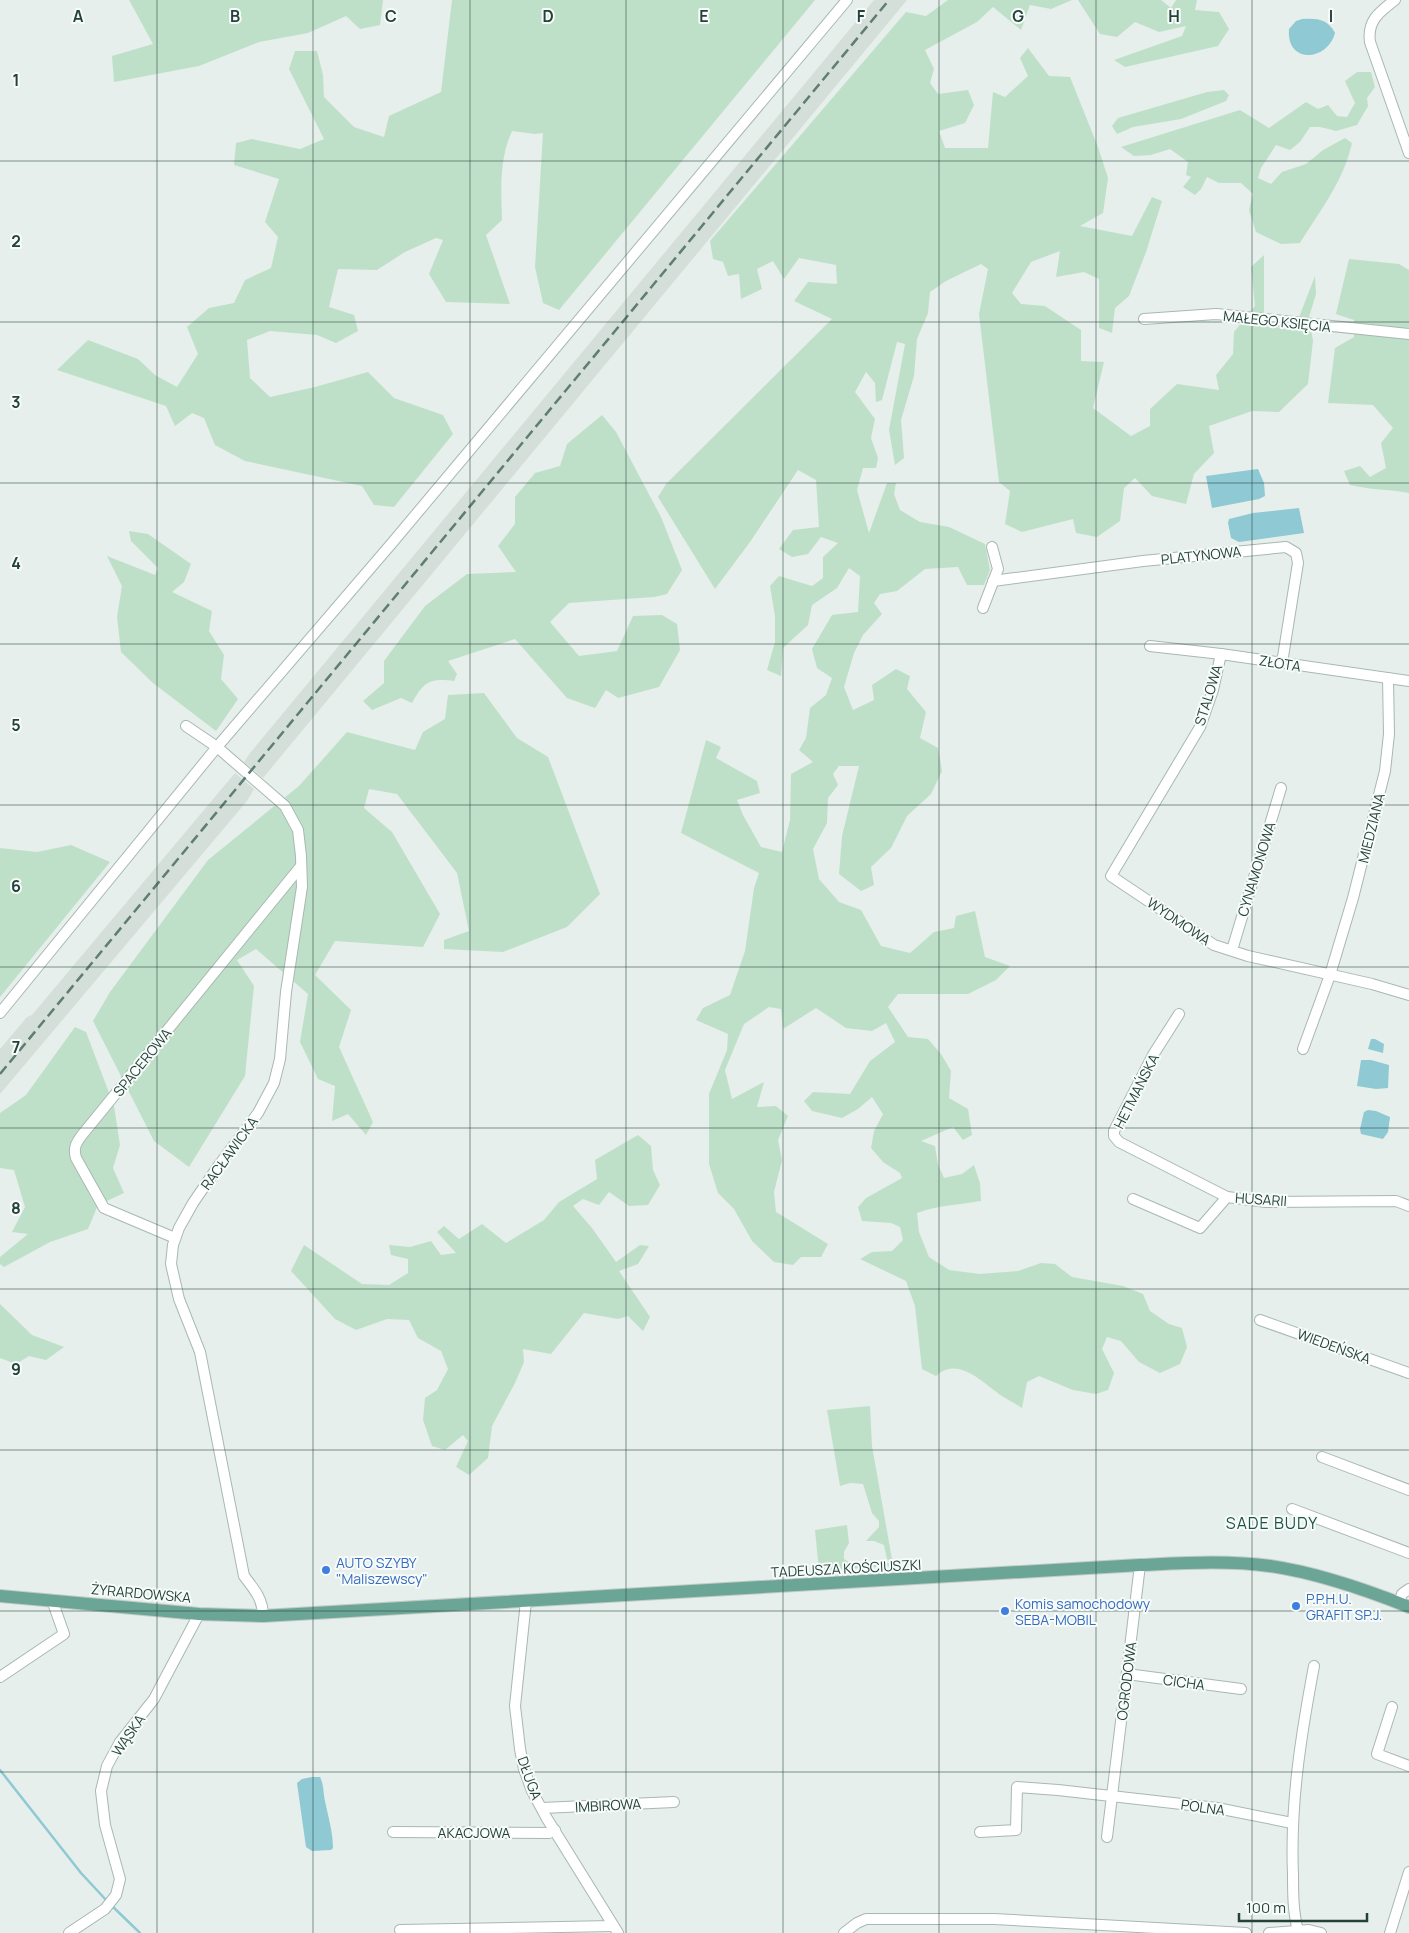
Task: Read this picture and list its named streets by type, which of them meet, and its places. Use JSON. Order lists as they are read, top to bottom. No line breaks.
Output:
{"streets":{"main road":["TADEUSZA KOŚCIUSZKI","ŻYRARDOWSKA"],"street":["MAŁEGO KSIĘCIA","PLATYNOWA","ZŁOTA","STALOWA","MIEDZIANA","CYNAMONOWA","WYDMOWA","SPACEROWA","HETMAŃSKA","RACŁAWICKA","HUSARII","WIEDEŃSKA","OGRODOWA","CICHA","WĄSKA","DŁUGA","IMBIROWA","POLNA","AKACJOWA"]},"crossings":[["PLATYNOWA","ZŁOTA"],["ZŁOTA","STALOWA"],["ZŁOTA","MIEDZIANA"],["STALOWA","WYDMOWA"],["MIEDZIANA","WYDMOWA"],["CYNAMONOWA","WYDMOWA"],["SPACEROWA","RACŁAWICKA"],["HETMAŃSKA","HUSARII"],["RACŁAWICKA","ŻYRARDOWSKA"],["TADEUSZA KOŚCIUSZKI","ŻYRARDOWSKA"],["TADEUSZA KOŚCIUSZKI","OGRODOWA"],["TADEUSZA KOŚCIUSZKI","DŁUGA"],["ŻYRARDOWSKA","WĄSKA"],["OGRODOWA","CICHA"],["OGRODOWA","POLNA"],["DŁUGA","IMBIROWA"],["DŁUGA","AKACJOWA"]],"districts":["SADE BUDY"],"places":["AUTO SZYBY \"Maliszewscy\"","P.P.H.U. GRAFIT SP.J.","Komis samochodowy SEBA-MOBIL"],"scale_bar":"100 m","grid":{"columns":["A","B","C","D","E","F","G","H","I"],"rows":["1","2","3","4","5","6","7","8","9"]}}
